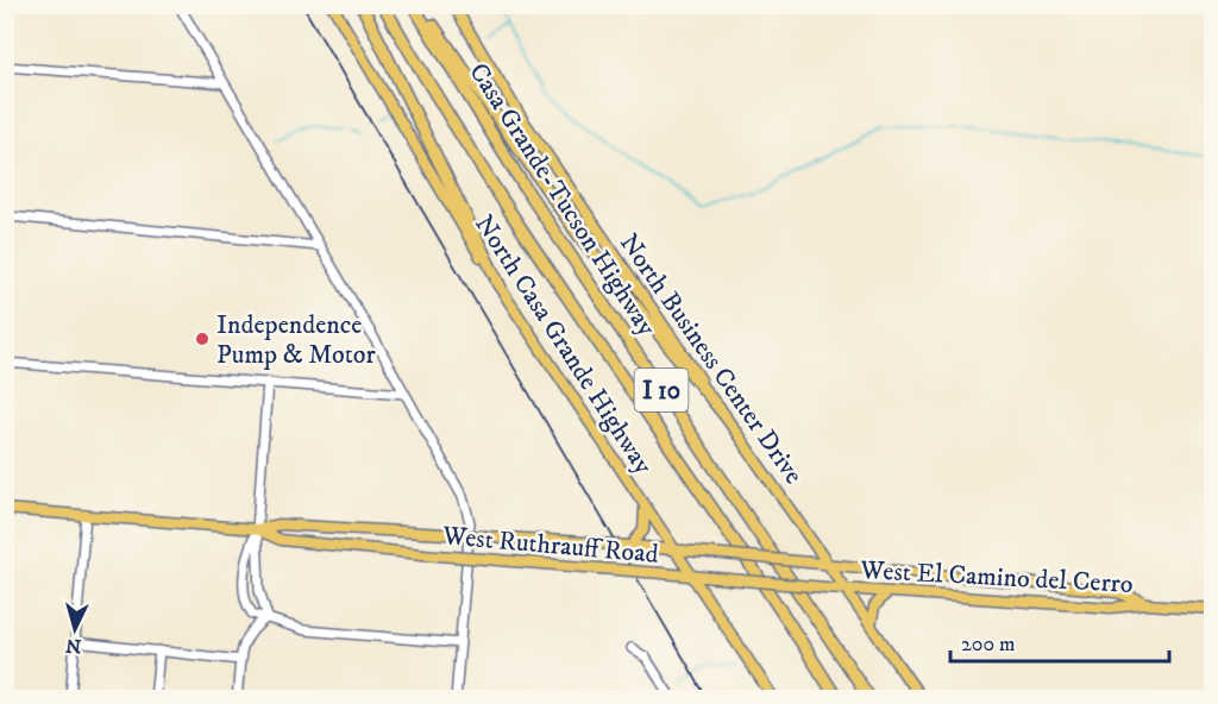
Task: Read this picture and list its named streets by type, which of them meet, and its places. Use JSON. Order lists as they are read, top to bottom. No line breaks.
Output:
{"streets":{"highway":["Casa Grande-Tucson Highway","I 10"],"main road":["North Casa Grande Highway","North Business Center Drive","West Ruthrauff Road","West El Camino del Cerro"]},"crossings":[["North Casa Grande Highway","West Ruthrauff Road"],["North Business Center Drive","West Ruthrauff Road"],["North Business Center Drive","West El Camino del Cerro"],["West Ruthrauff Road","West El Camino del Cerro"]],"places":["Independence Pump & Motor"],"scale_bar":"200 m","north":"bottom"}
